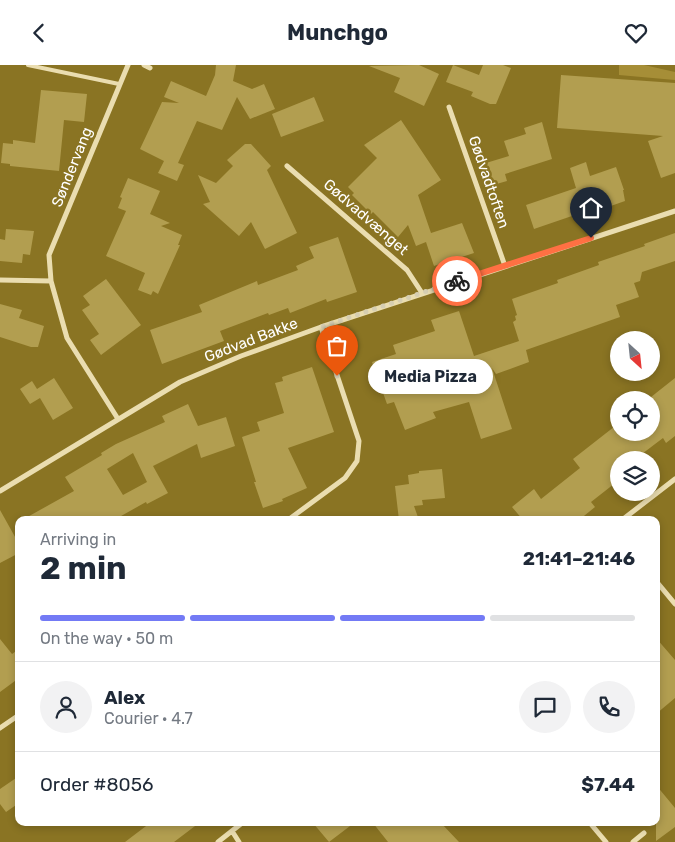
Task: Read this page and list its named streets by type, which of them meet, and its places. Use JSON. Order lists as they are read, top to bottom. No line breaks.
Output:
{"streets":{"street":["Søndervang","Gødvadtoften","Gødvadvænget","Gødvad Bakke"]},"crossings":[["Søndervang","Gødvad Bakke"],["Gødvadtoften","Gødvad Bakke"],["Gødvadvænget","Gødvad Bakke"]],"places":["Media Pizza"],"north":"bottom right","page":{"header":"Munchgo","bubble":"Media Pizza","heading":["2 min","Arriving in","21:41–21:46"],"panel":["Alex","Courier · 4.7","Order #8056","$7.44"],"bar":"On the way · 50 m"}}
